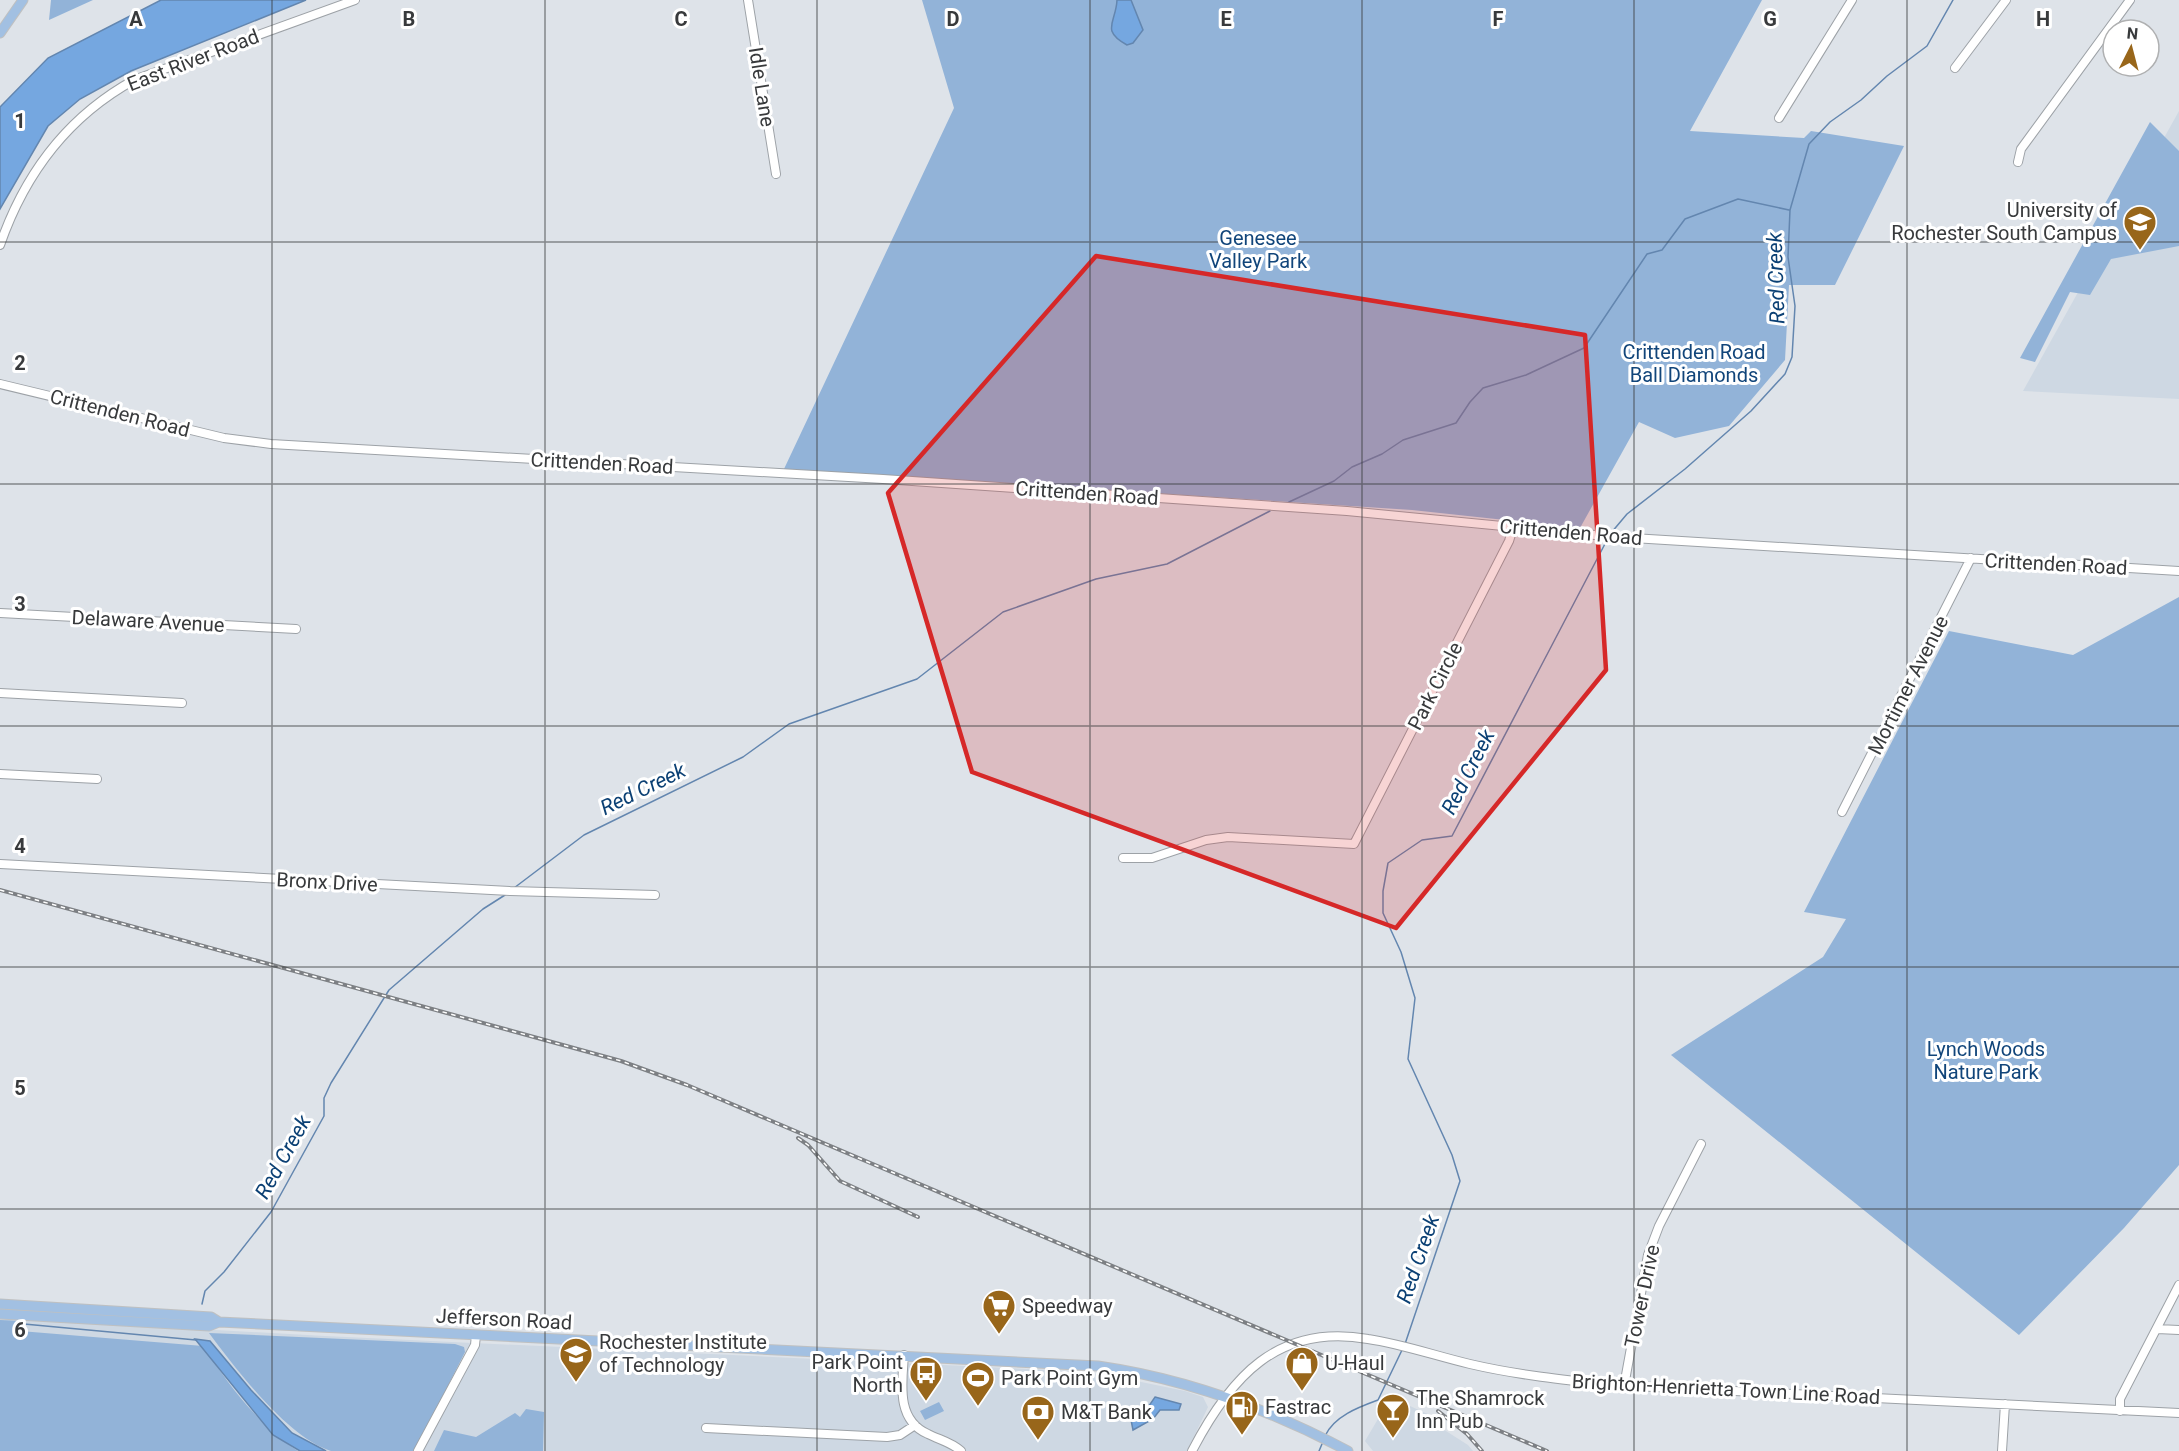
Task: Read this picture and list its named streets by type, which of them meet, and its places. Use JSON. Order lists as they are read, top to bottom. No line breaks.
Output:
{"streets":{"main road":["Jefferson Road"],"street":["East River Road","Idle Lane","Crittenden Road","Delaware Avenue","Mortimer Avenue","Park Circle","Bronx Drive","Tower Drive","Brighton-Henrietta Town Line Road"]},"crossings":[["Crittenden Road","Mortimer Avenue"],["Crittenden Road","Park Circle"],["Tower Drive","Brighton-Henrietta Town Line Road"],["Jefferson Road","Brighton-Henrietta Town Line Road"]],"water":["Red Creek"],"parks":["Genesee Valley Park","Crittenden Road Ball Diamonds","Lynch Woods Nature Park"],"places":{"school or university":["University of Rochester South Campus","Rochester Institute of Technology"],"supermarket":["Speedway"],"shop":["U-Haul"],"bus stop":["Park Point North"],"sports":["Park Point Gym"],"fuel station":["Fastrac"],"bar":["The Shamrock Inn Pub"],"bank":["M&T Bank"]},"north":"top","grid":{"columns":["A","B","C","D","E","F","G","H"],"rows":["1","2","3","4","5","6"]}}
